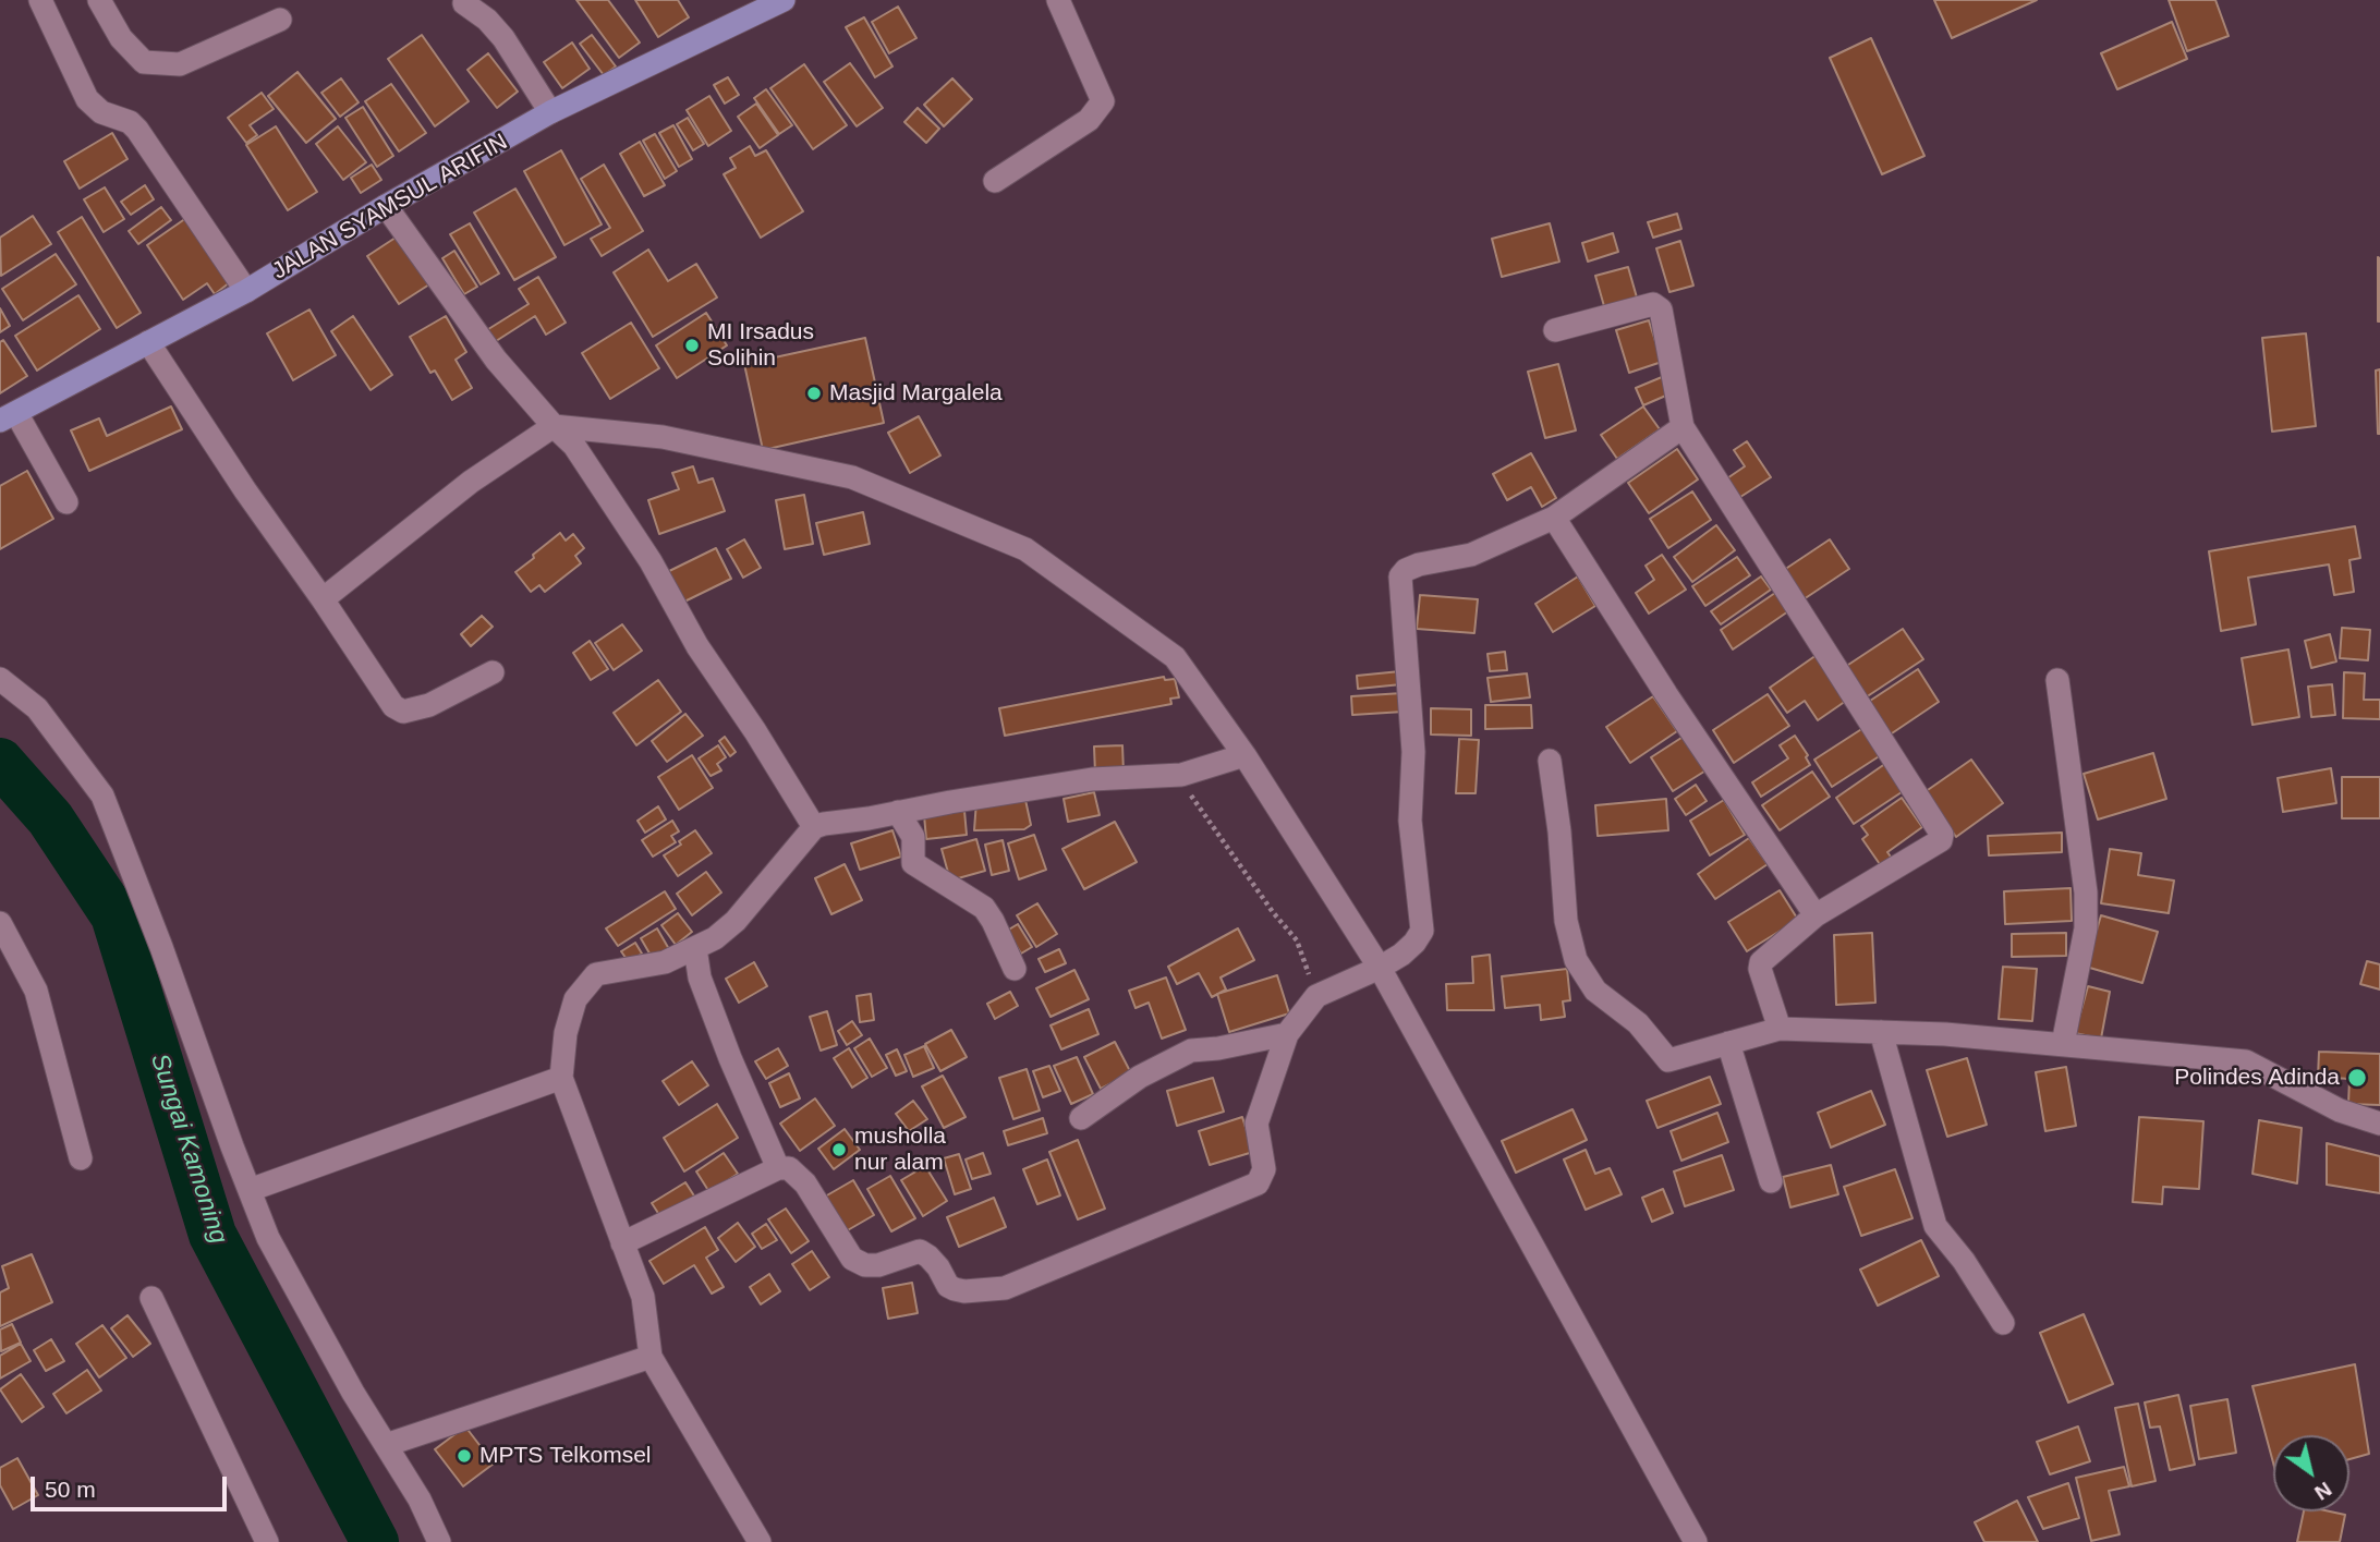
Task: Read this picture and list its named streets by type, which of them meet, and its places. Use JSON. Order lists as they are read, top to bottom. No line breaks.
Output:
{"streets":{"main road":["JALAN SYAMSUL ARIFIN"]},"water":["Sungai Kamoning"],"places":["MI Irsadus Solihin","Masjid Margalela","Polindes Adinda","musholla nur alam","MPTS Telkomsel"],"scale_bar":"50 m","north":"bottom right"}
